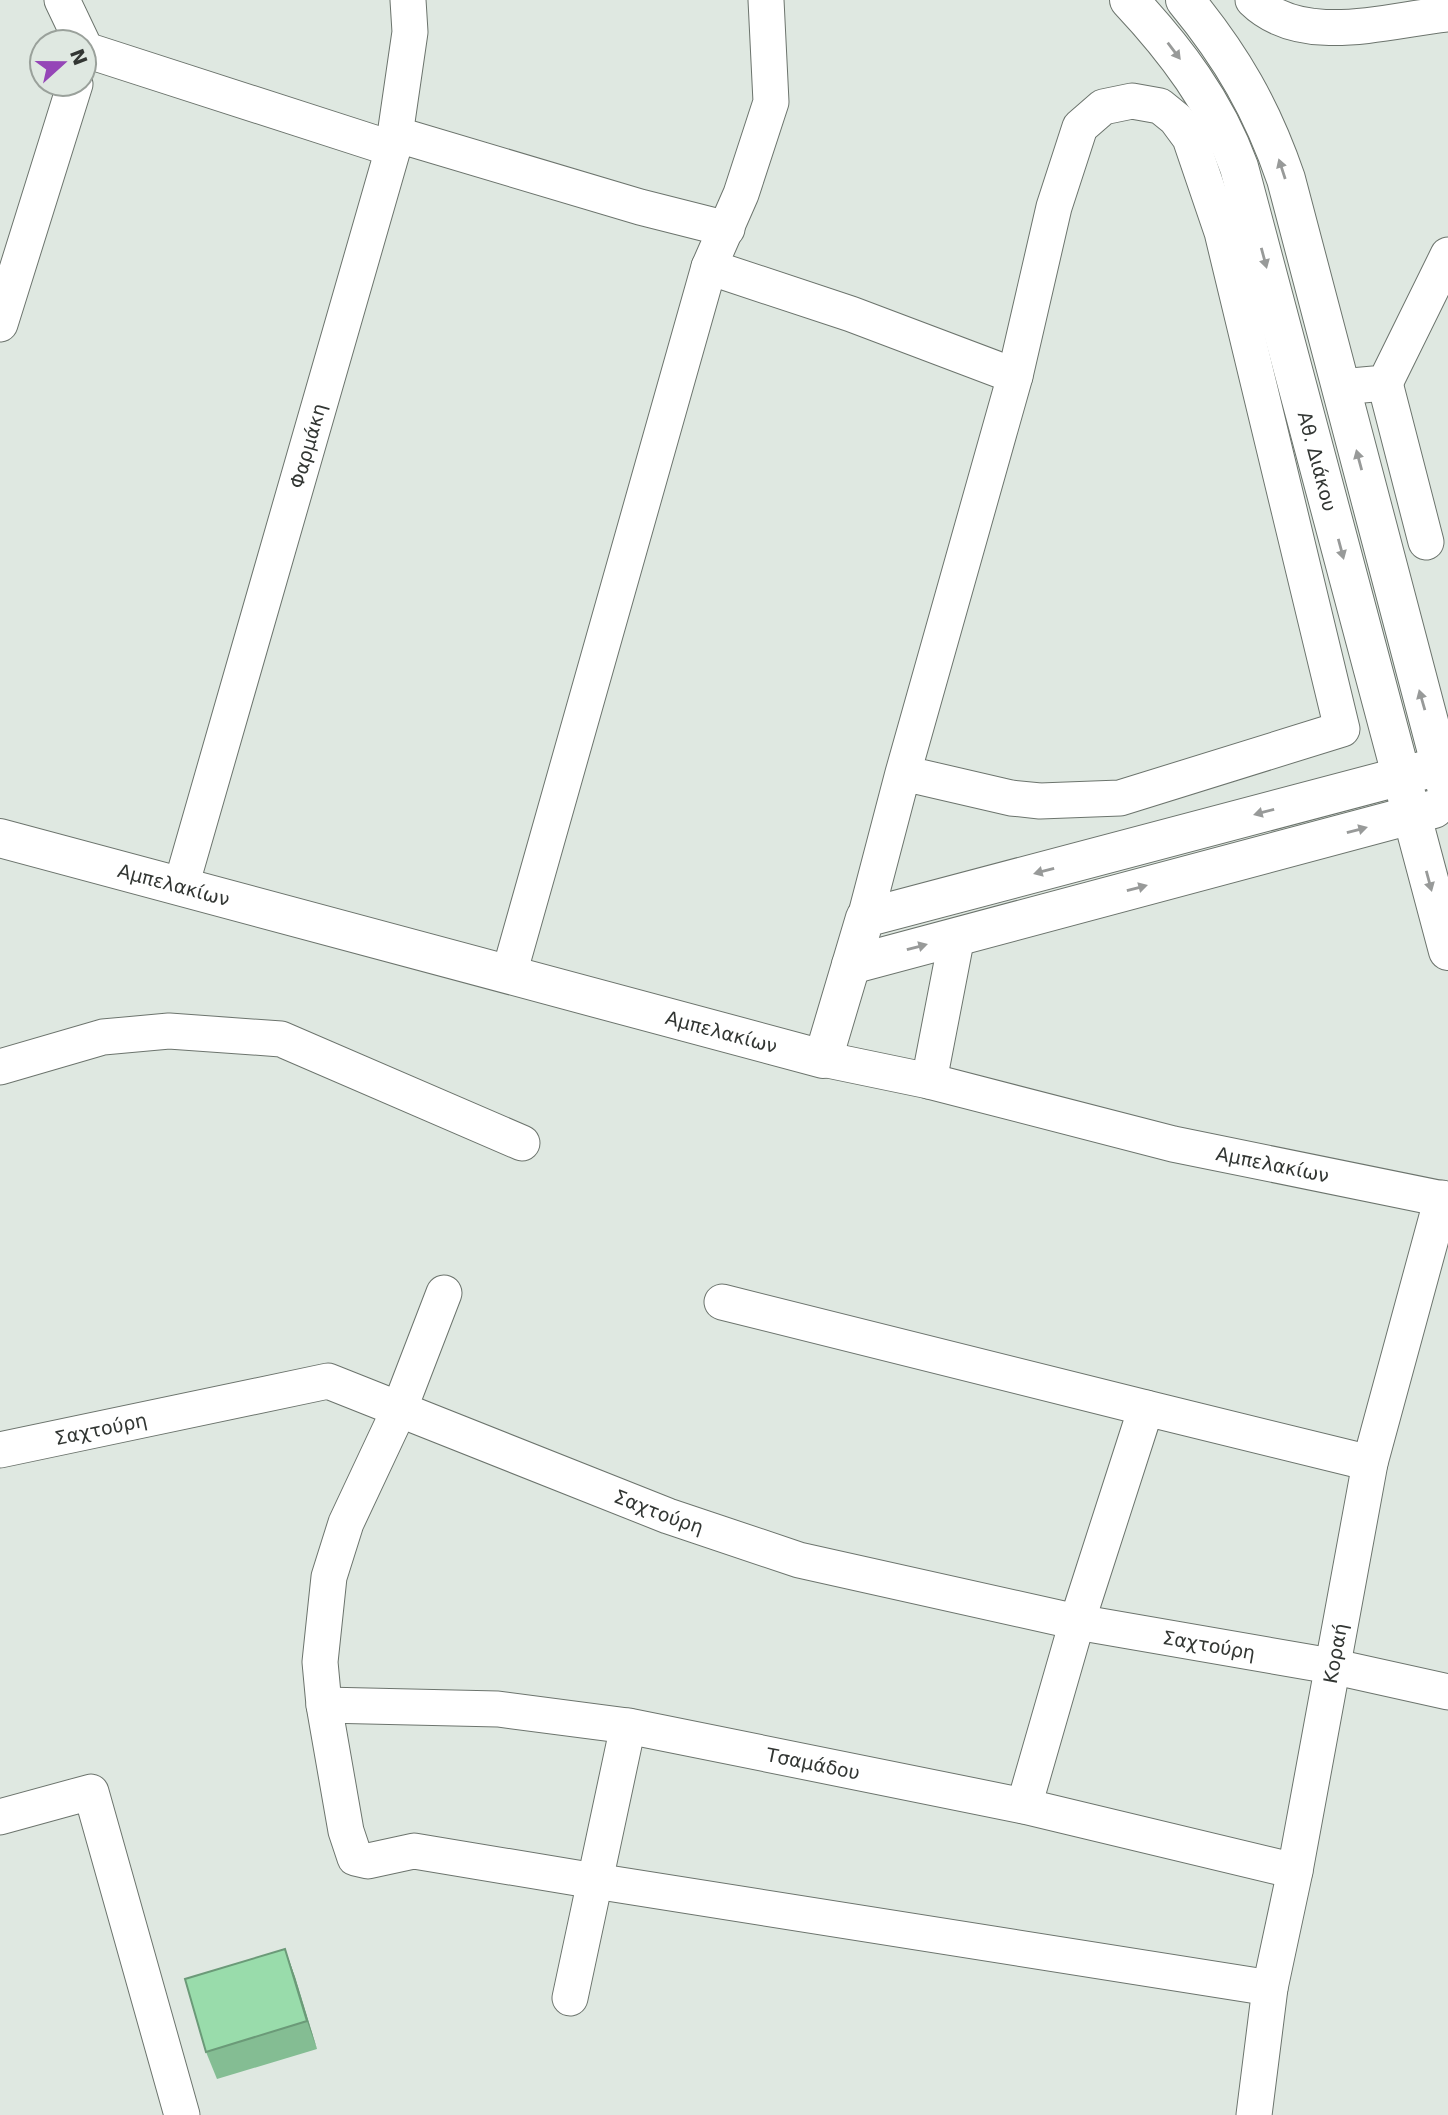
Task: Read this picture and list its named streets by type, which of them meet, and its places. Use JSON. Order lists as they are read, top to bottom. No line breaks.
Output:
{"streets":{"street":["Φαρμάκη","Αθ. Διάκου","Αμπελακίων","Σαχτούρη","Κοραή","Τσαμάδου"]},"crossings":[["Φαρμάκη","Αμπελακίων"],["Αμπελακίων","Κοραή"],["Σαχτούρη","Κοραή"],["Κοραή","Τσαμάδου"]],"north":"right"}
